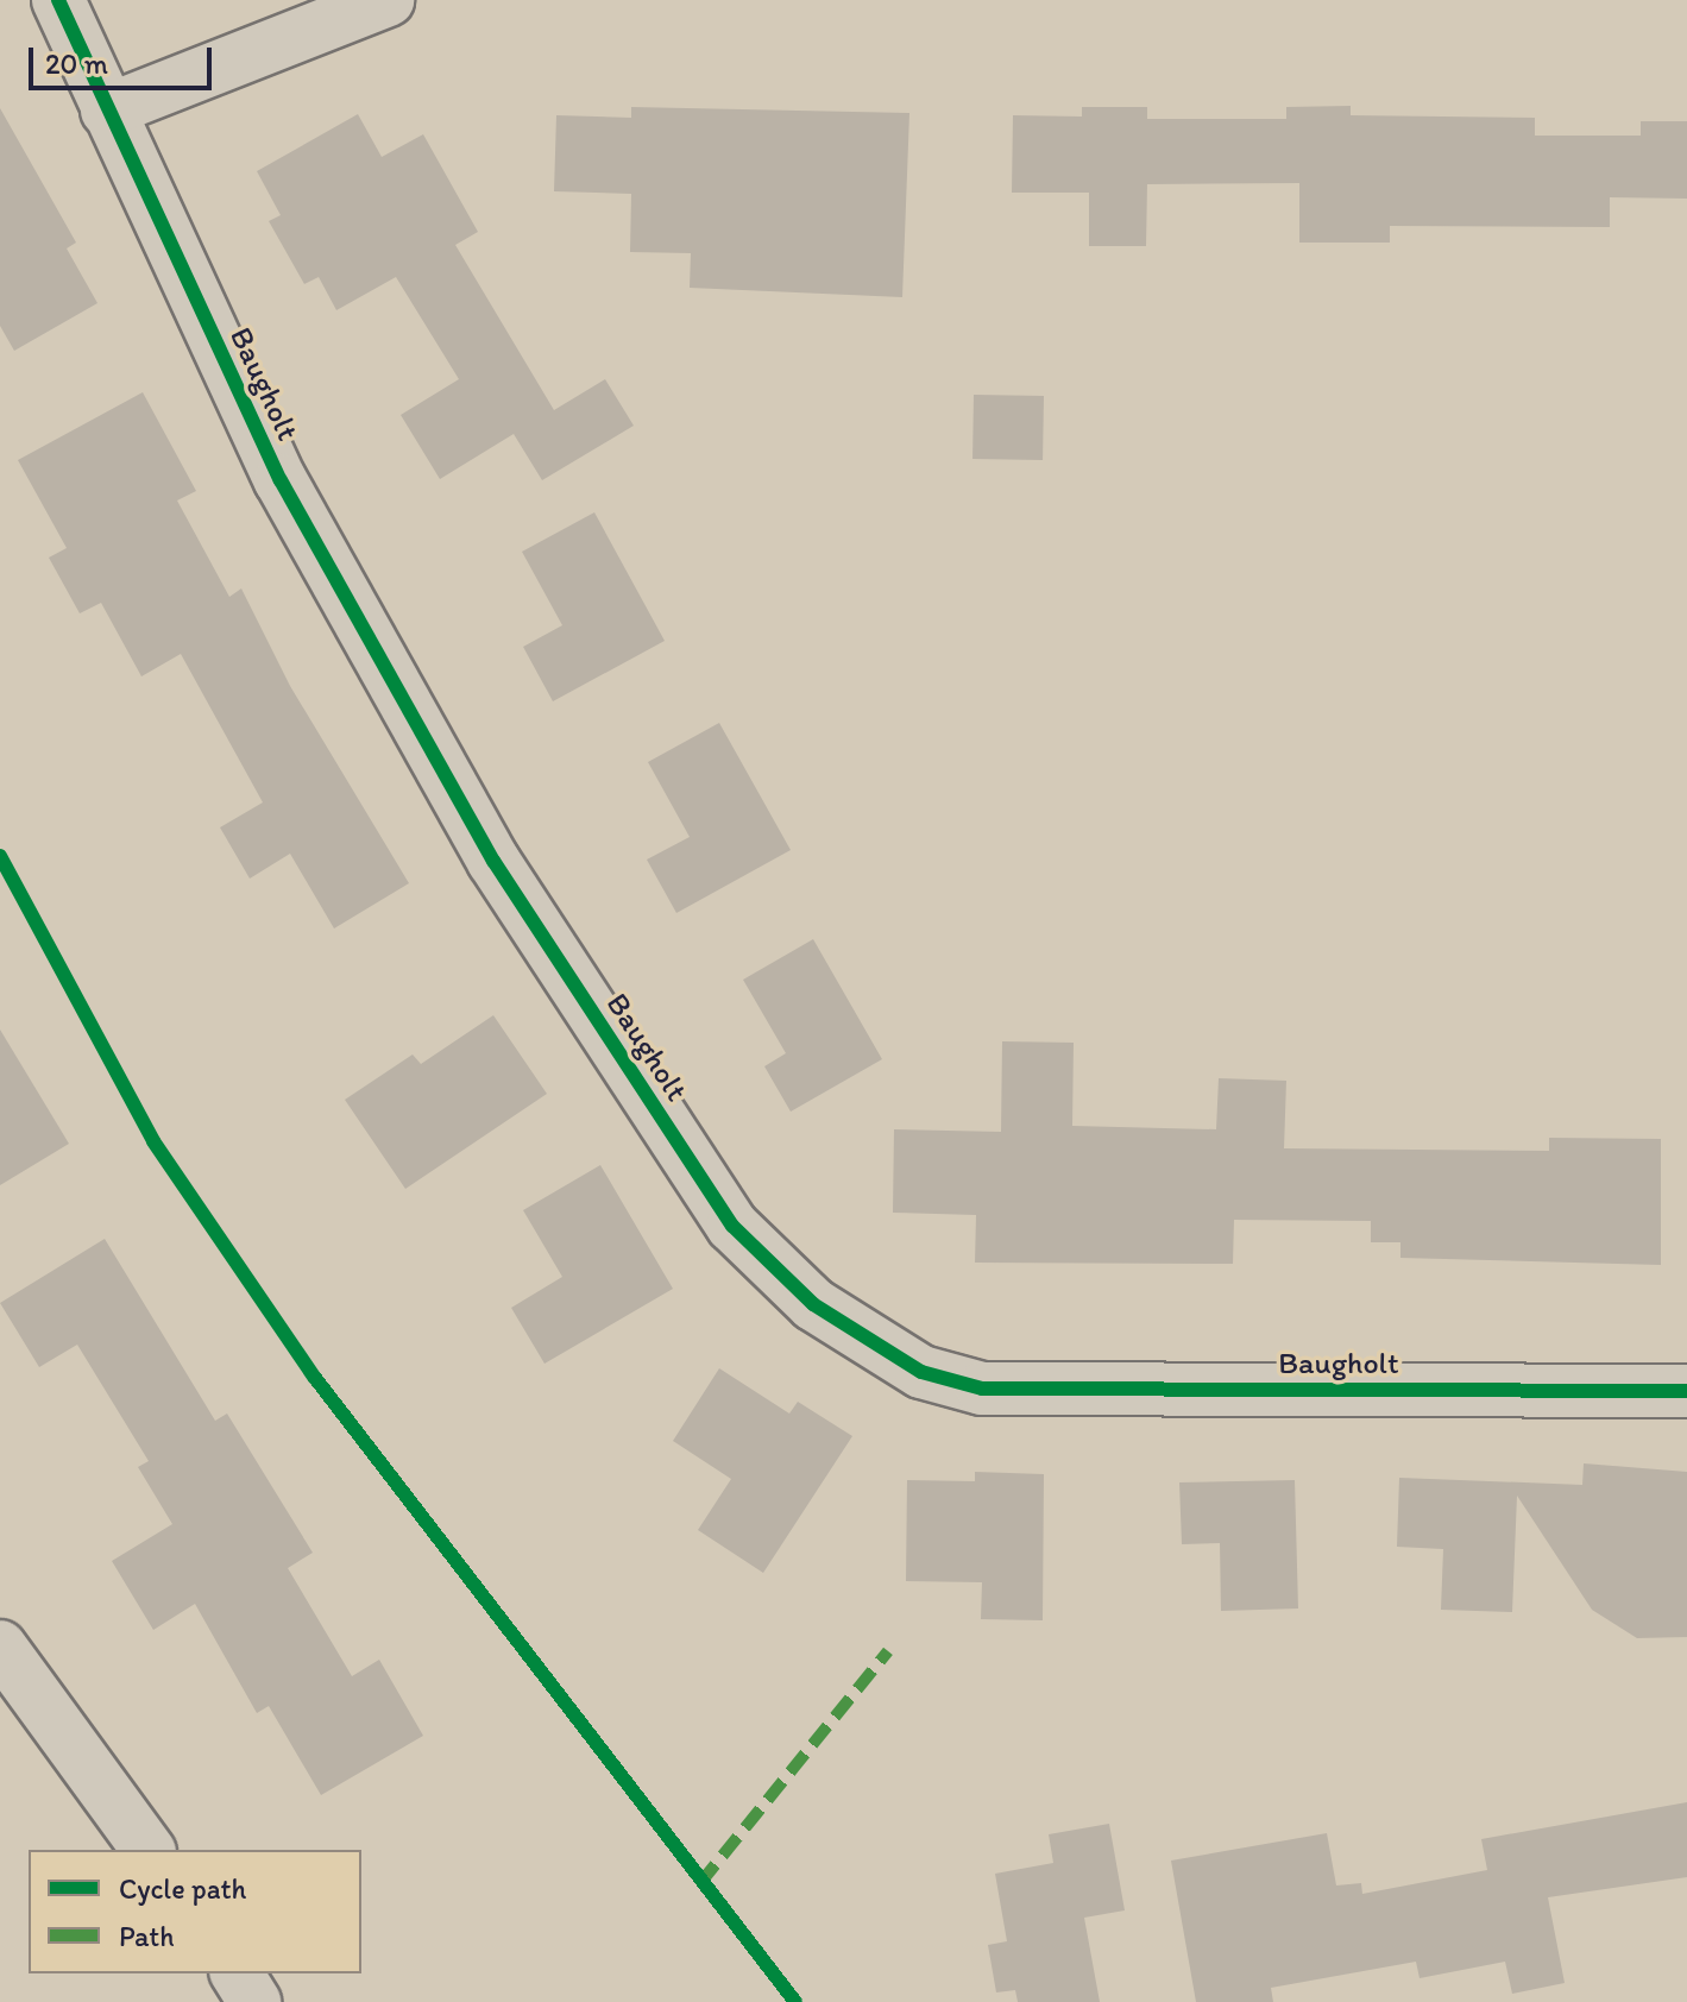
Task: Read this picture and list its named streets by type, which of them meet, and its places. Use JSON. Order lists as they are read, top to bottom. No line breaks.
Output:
{"streets":{"street":["Baugholt"]},"legend":["Cycle path","Path"],"scale_bar":"20 m"}
